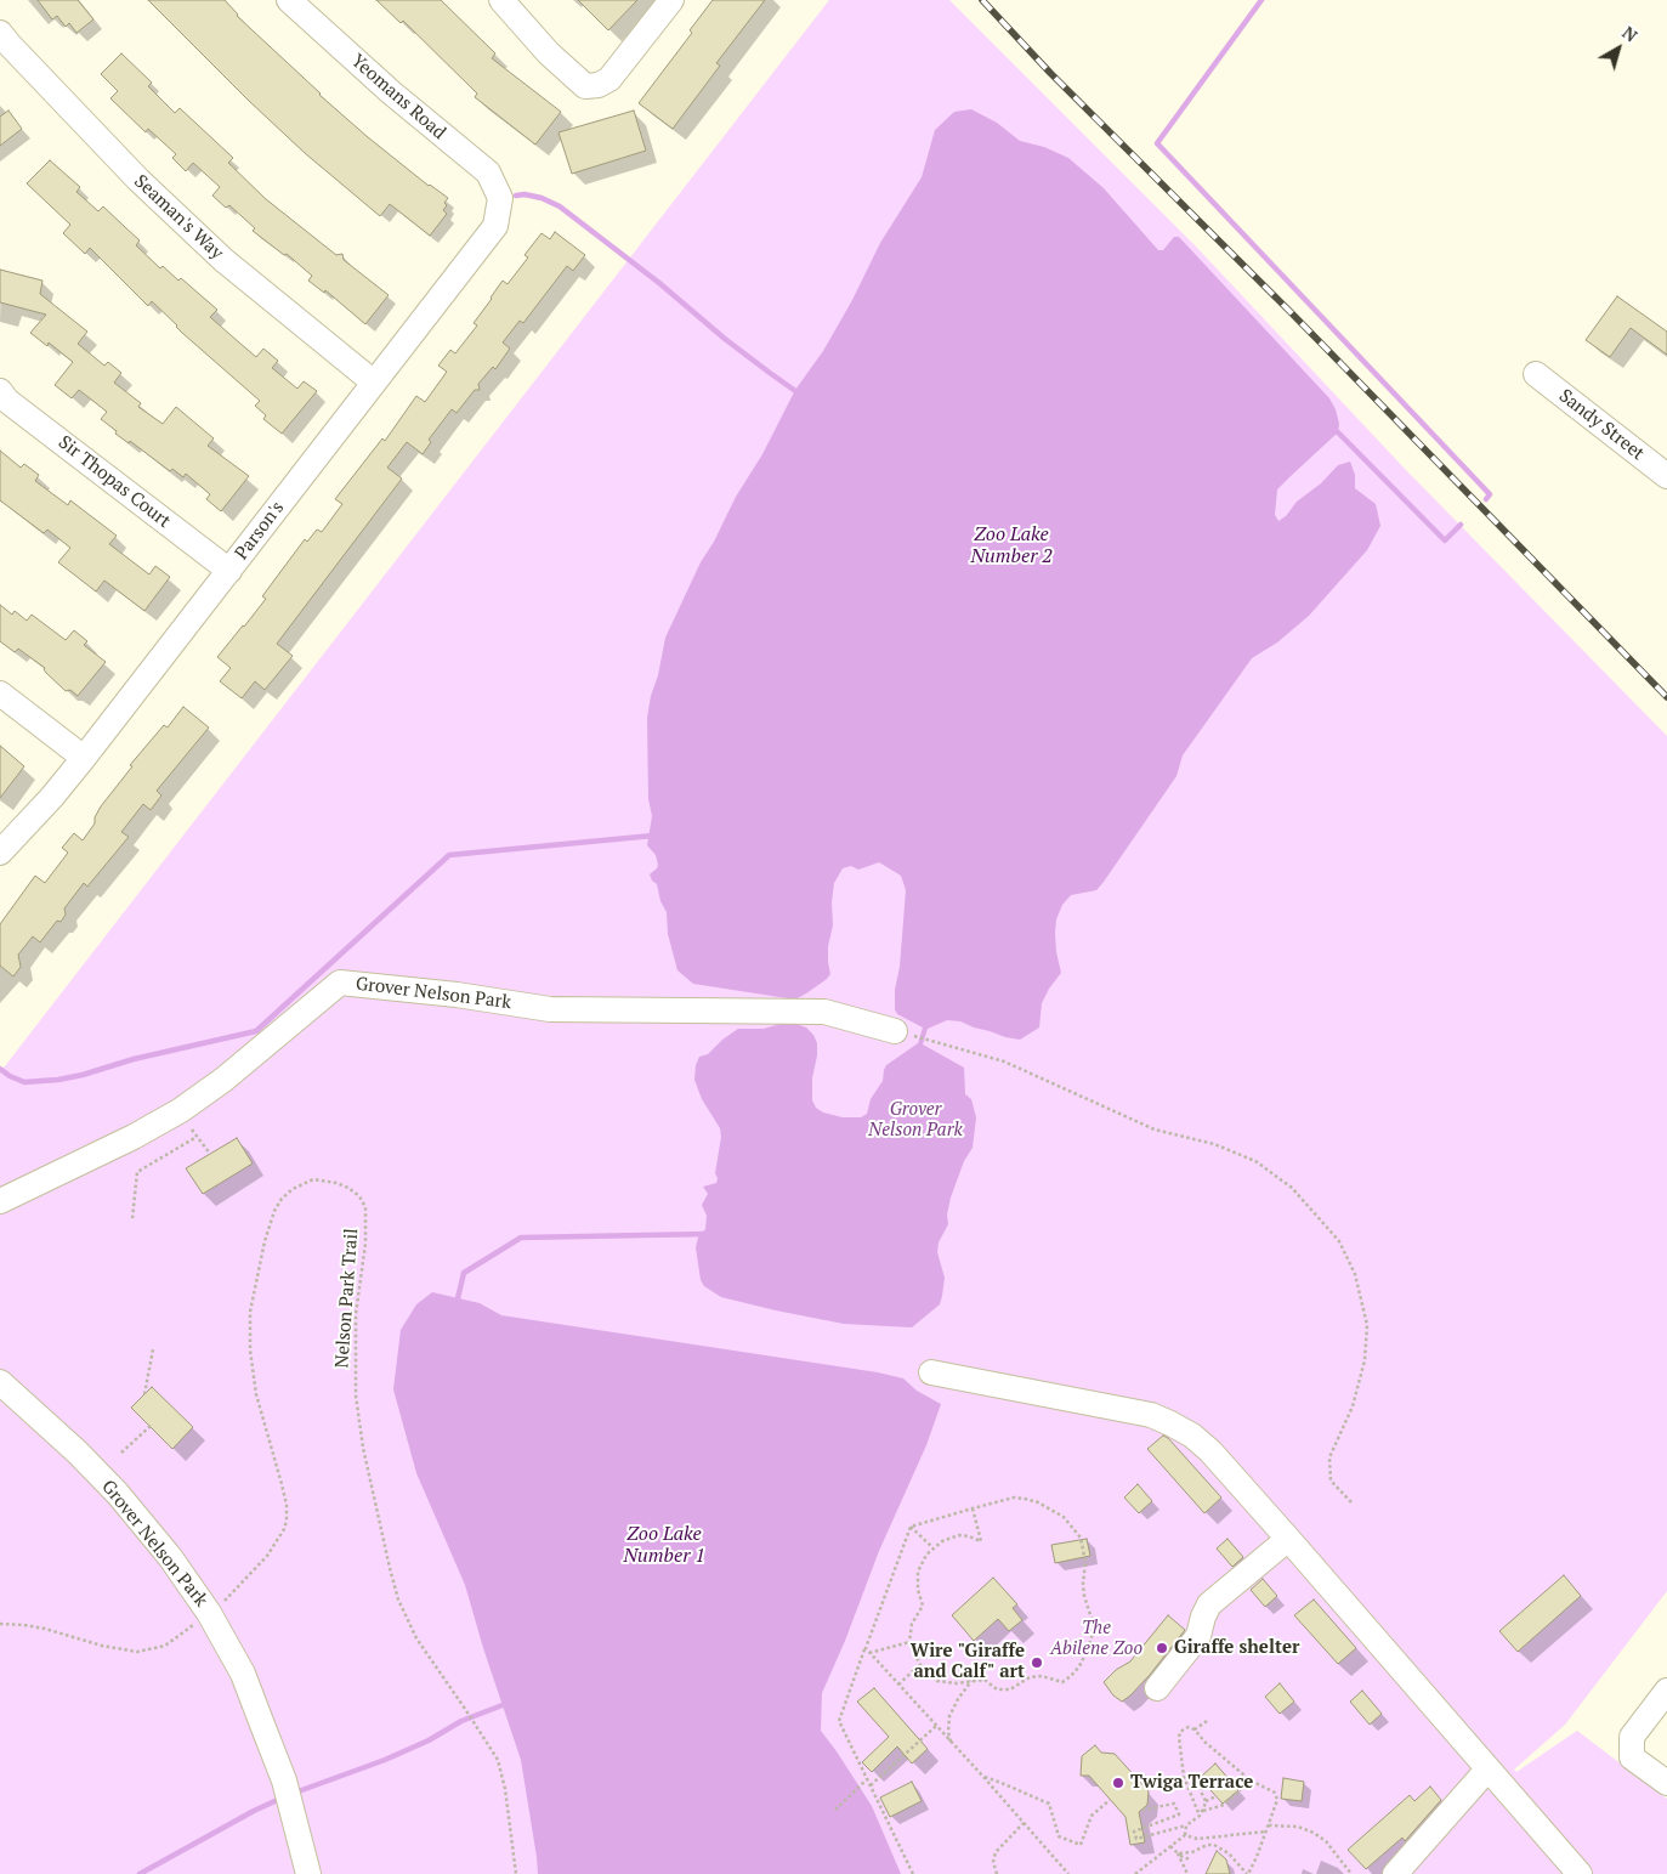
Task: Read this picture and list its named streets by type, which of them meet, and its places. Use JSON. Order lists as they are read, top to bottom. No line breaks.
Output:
{"streets":{"street":["Yeomans Road","Seaman's Way","Sandy Street","Sir Thopas Court","Parson's","Grover Nelson Park"],"path":["Nelson Park Trail"]},"crossings":[["Yeomans Road","Parson's"],["Seaman's Way","Parson's"],["Sir Thopas Court","Parson's"],["Grover Nelson Park","Nelson Park Trail"]],"water":["Zoo Lake Number 2","Zoo Lake Number 1"],"parks":["Grover Nelson Park","The Abilene Zoo"],"places":["Giraffe shelter","Wire \"Giraffe and Calf\" art","Twiga Terrace"],"north":"top right"}
